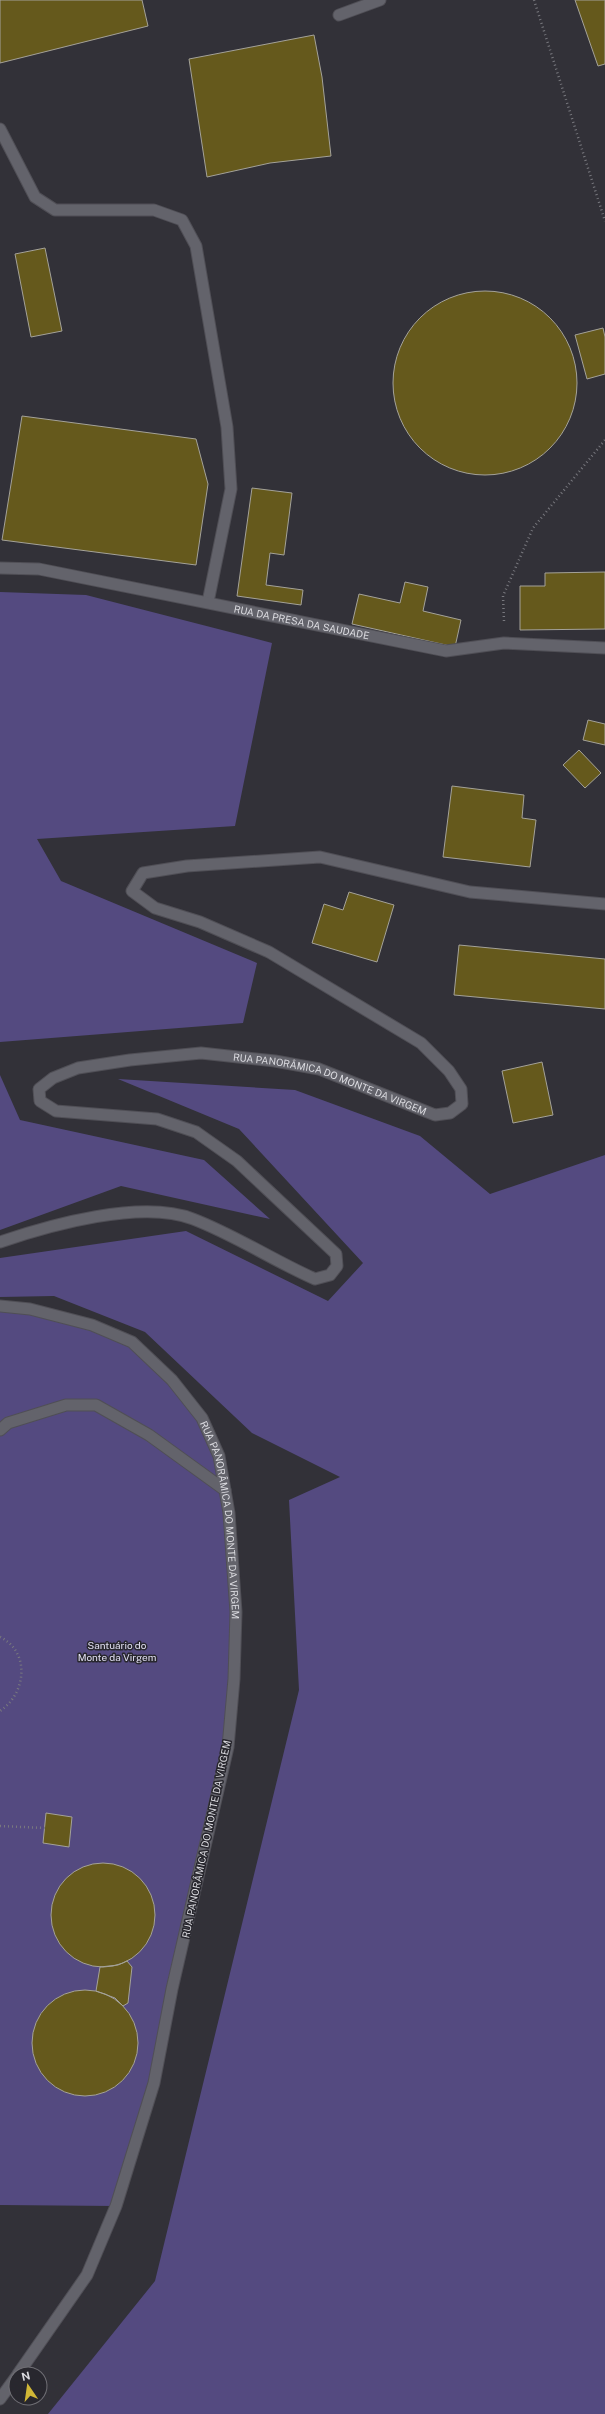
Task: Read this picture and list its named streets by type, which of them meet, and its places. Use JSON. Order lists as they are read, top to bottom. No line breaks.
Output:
{"streets":{"street":["RUA DA PRESA DA SAUDADE","RUA PANORÂMICA DO MONTE DA VIRGEM"]},"parks":["Santuário do Monte da Virgem"],"north":"top"}
